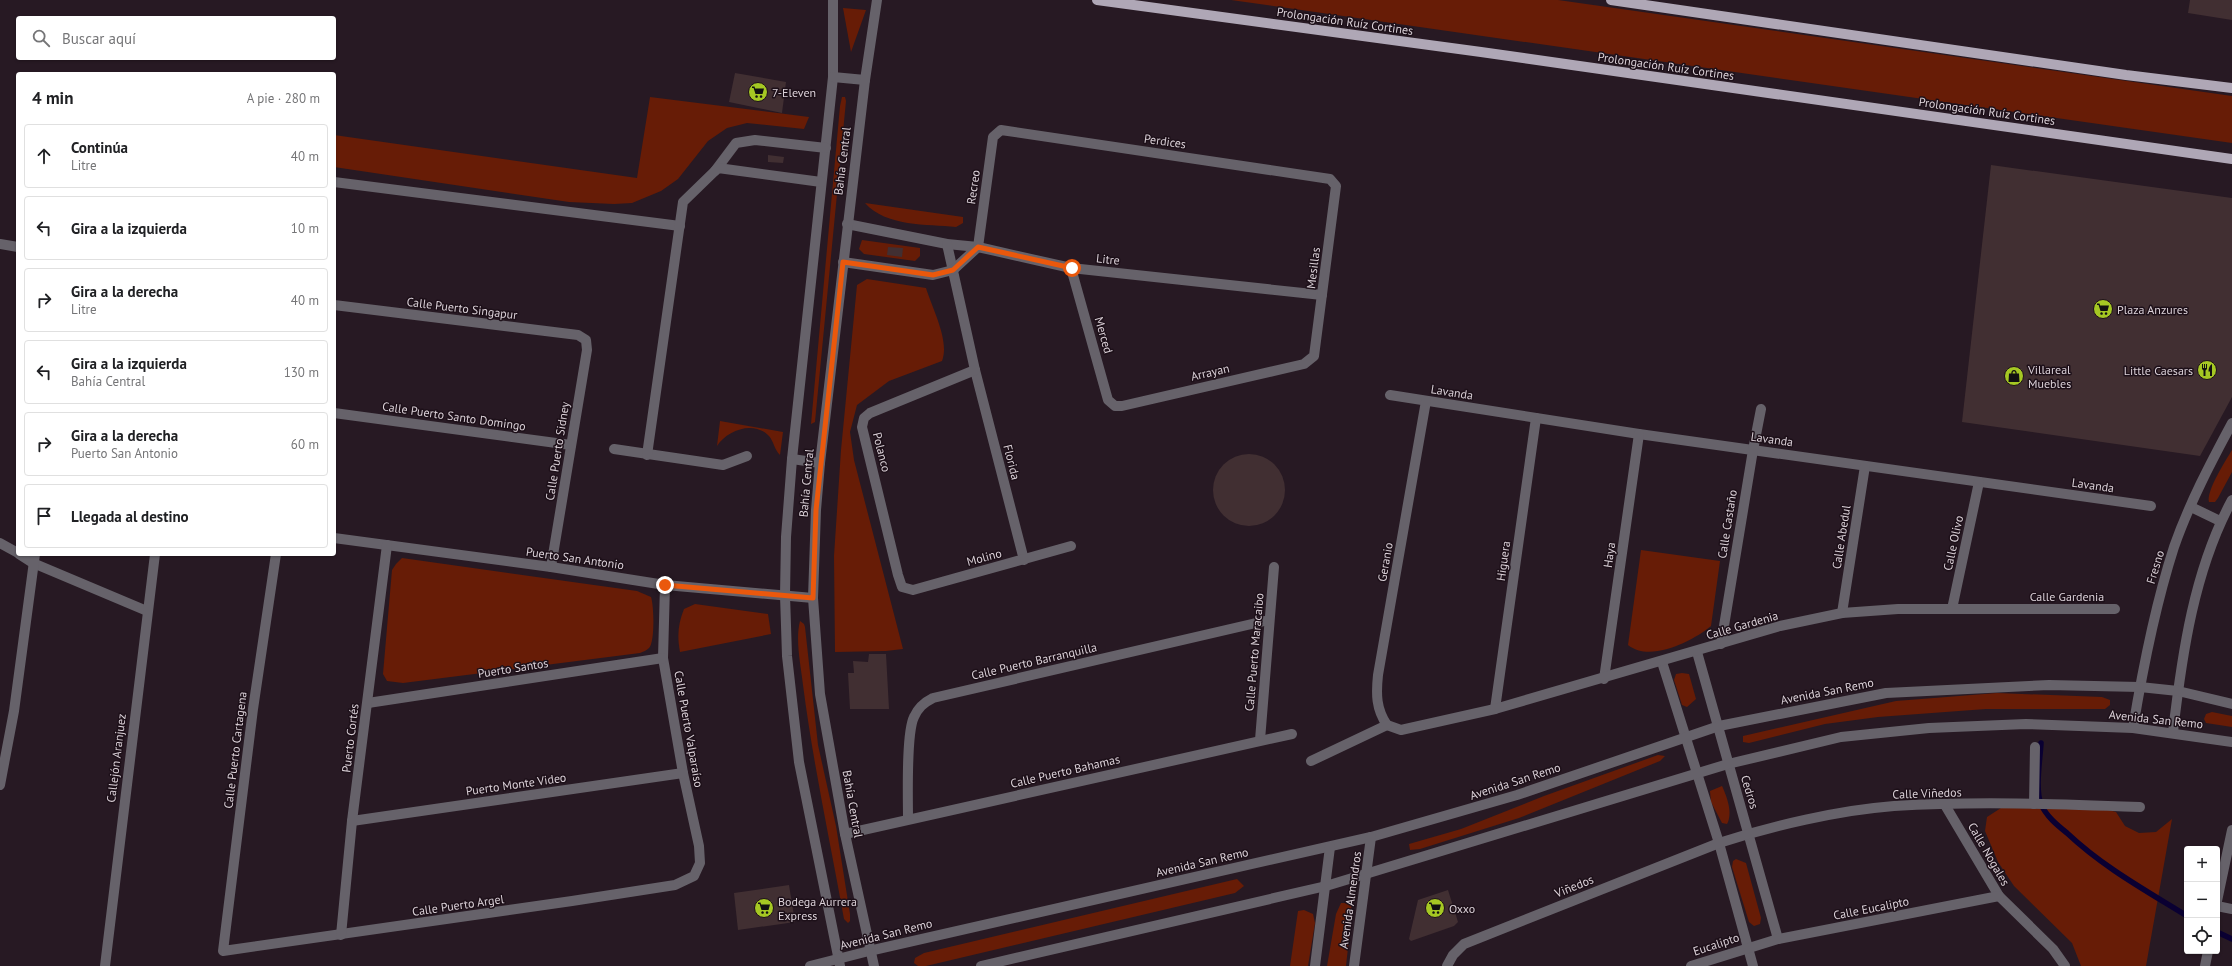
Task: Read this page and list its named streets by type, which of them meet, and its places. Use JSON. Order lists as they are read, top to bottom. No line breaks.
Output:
{"streets":{"main road":["Prolongación Ruíz Cortines"],"street":["Perdices","Bahía Central","Recreo","Litre","Mesillas","Calle Puerto Singapur","Merced","Arrayan","Lavanda","Calle Puerto Santo Domingo","Calle Puerto Sidney","Polanco","Florida","Calle Castaño","Calle Abedul","Calle Olivo","Haya","Molino","Puerto San Antonio","Higuera","Geranio","Fresno","Calle Gardenia","Calle Puerto Maracaibo","Calle Puerto Barranquilla","Puerto Santos","Avenida San Remo","Calle Puerto Valparaíso","Puerto Cortés","Calle Puerto Cartagena","Callejón Aranjuez","Calle Puerto Bahamas","Puerto Monte Video","Cedros","Calle Viñedos","Calle Nogales","Viñedos","Avenida Almendros","Calle Puerto Argel","Calle Eucalipto","Eucalipto"]},"crossings":[["Perdices","Recreo"],["Perdices","Mesillas"],["Bahía Central","Litre"],["Bahía Central","Puerto San Antonio"],["Bahía Central","Avenida San Remo"],["Bahía Central","Calle Puerto Bahamas"],["Recreo","Litre"],["Litre","Mesillas"],["Litre","Merced"],["Litre","Florida"],["Mesillas","Arrayan"],["Calle Puerto Singapur","Calle Puerto Sidney"],["Merced","Arrayan"],["Lavanda","Calle Castaño"],["Lavanda","Calle Abedul"],["Lavanda","Calle Olivo"],["Lavanda","Haya"],["Lavanda","Higuera"],["Lavanda","Geranio"],["Calle Puerto Santo Domingo","Calle Puerto Sidney"],["Calle Puerto Sidney","Puerto San Antonio"],["Polanco","Florida"],["Polanco","Molino"],["Florida","Molino"],["Calle Castaño","Calle Gardenia"],["Calle Abedul","Calle Gardenia"],["Calle Olivo","Calle Gardenia"],["Haya","Calle Gardenia"],["Puerto San Antonio","Calle Puerto Valparaíso"],["Puerto San Antonio","Puerto Cortés"],["Higuera","Calle Gardenia"],["Geranio","Calle Gardenia"],["Fresno","Avenida San Remo"],["Calle Gardenia","Cedros"],["Calle Puerto Maracaibo","Calle Puerto Barranquilla"],["Calle Puerto Maracaibo","Calle Puerto Bahamas"],["Calle Puerto Barranquilla","Calle Puerto Bahamas"],["Puerto Santos","Calle Puerto Valparaíso"],["Puerto Santos","Puerto Cortés"],["Avenida San Remo","Cedros"],["Avenida San Remo","Avenida Almendros"],["Calle Puerto Valparaíso","Puerto Monte Video"],["Calle Puerto Valparaíso","Calle Puerto Argel"],["Puerto Cortés","Puerto Monte Video"],["Puerto Cortés","Calle Puerto Argel"],["Calle Puerto Cartagena","Calle Puerto Argel"],["Cedros","Calle Viñedos"],["Cedros","Calle Eucalipto"],["Calle Viñedos","Calle Nogales"],["Calle Viñedos","Viñedos"],["Calle Nogales","Calle Eucalipto"],["Calle Eucalipto","Eucalipto"]],"places":{"supermarket":["7-Eleven","Plaza Anzures","Bodega Aurrera Express","Oxxo"],"restaurant":["Little Caesars"],"shop":["Villareal Muebles"]},"page":{"search":"Buscar aquí","heading":["4 min","A pie · 280 m"],"list":[["Continúa","Litre","40 m"],["Gira a la izquierda","10 m"],["Gira a la derecha","Litre","40 m"],["Gira a la izquierda","Bahía Central","130 m"],["Gira a la derecha","Puerto San Antonio","60 m"],"Llegada al destino"],"map_buttons":["+","−"]}}
